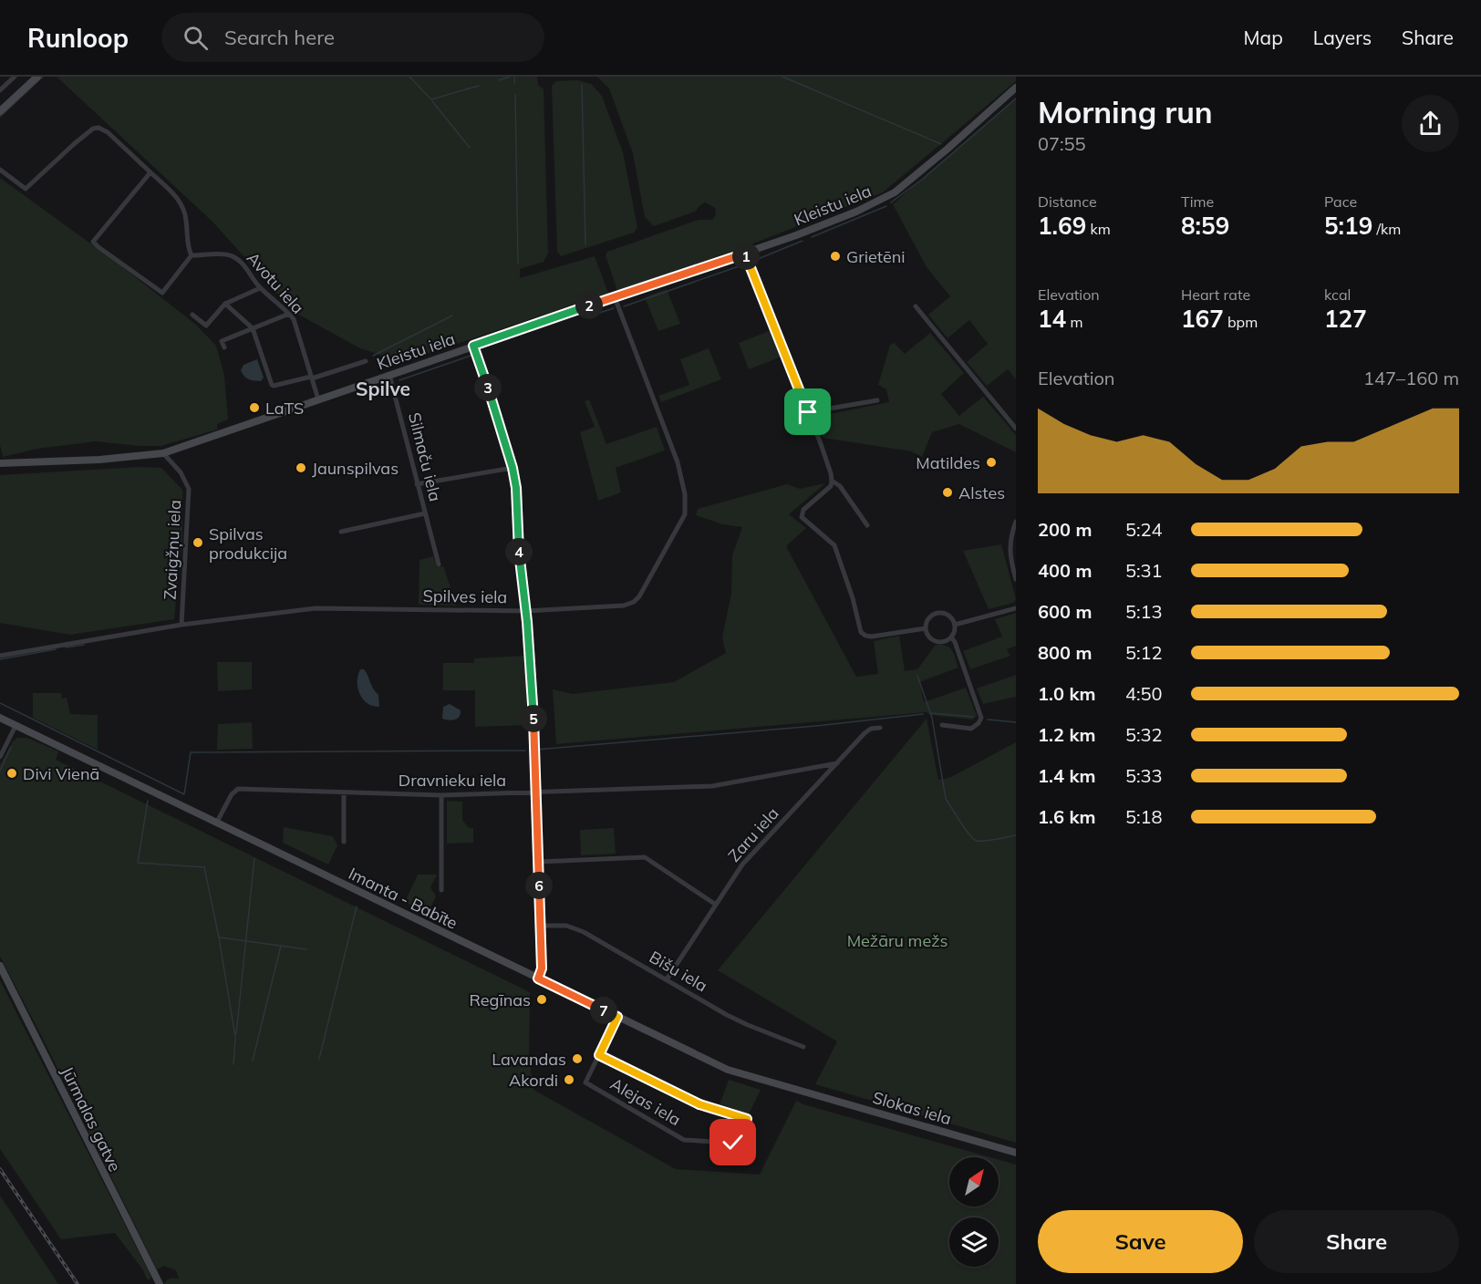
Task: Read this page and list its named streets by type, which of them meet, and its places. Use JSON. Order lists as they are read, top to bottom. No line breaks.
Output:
{"streets":{"main road":["Kleistu iela","Imanta - Babīte","Slokas iela","Jūrmalas gatve"],"street":["Avotu iela","Silmaču iela","Zvaigžņu iela","Spilves iela","Dravnieku iela","Zaru iela","Bišu iela","Alejas iela"]},"crossings":[["Kleistu iela","Avotu iela"],["Kleistu iela","Silmaču iela"],["Kleistu iela","Zvaigžņu iela"],["Kleistu iela","Spilves iela"],["Zvaigžņu iela","Spilves iela"],["Dravnieku iela","Zaru iela"],["Dravnieku iela","Imanta - Babīte"],["Zaru iela","Bišu iela"],["Imanta - Babīte","Slokas iela"]],"districts":["Spilve"],"parks":["Mežāru mežs"],"places":["Grietēni","LaTS","Matildes","Jaunspilvas","Alstes","Spilvas produkcija","Divi Vienā","Regīnas","Lavandas","Akordi"],"north":"top right","page":{"header":"Runloop","search":"Search here","nav":["Map","Layers","Share"],"heading":["Morning run","07:55"],"stats":[["Distance","1.69 km"],["Time","8:59"],["Pace","5:19 /km"],["Elevation","14 m"],["Heart rate","167 bpm"],["kcal","127"]],"pins":["1","2","3","4","5","6","7"],"chart":["Elevation","147–160 m"],"list":[{"name":"200 m","note":"5:24"},{"name":"400 m","note":"5:31"},{"name":"600 m","note":"5:13"},{"name":"800 m","note":"5:12"},{"name":"1.0 km","note":"4:50"},{"name":"1.2 km","note":"5:32"},{"name":"1.4 km","note":"5:33"},{"name":"1.6 km","note":"5:18"}],"buttons":["Save","Share"]}}
